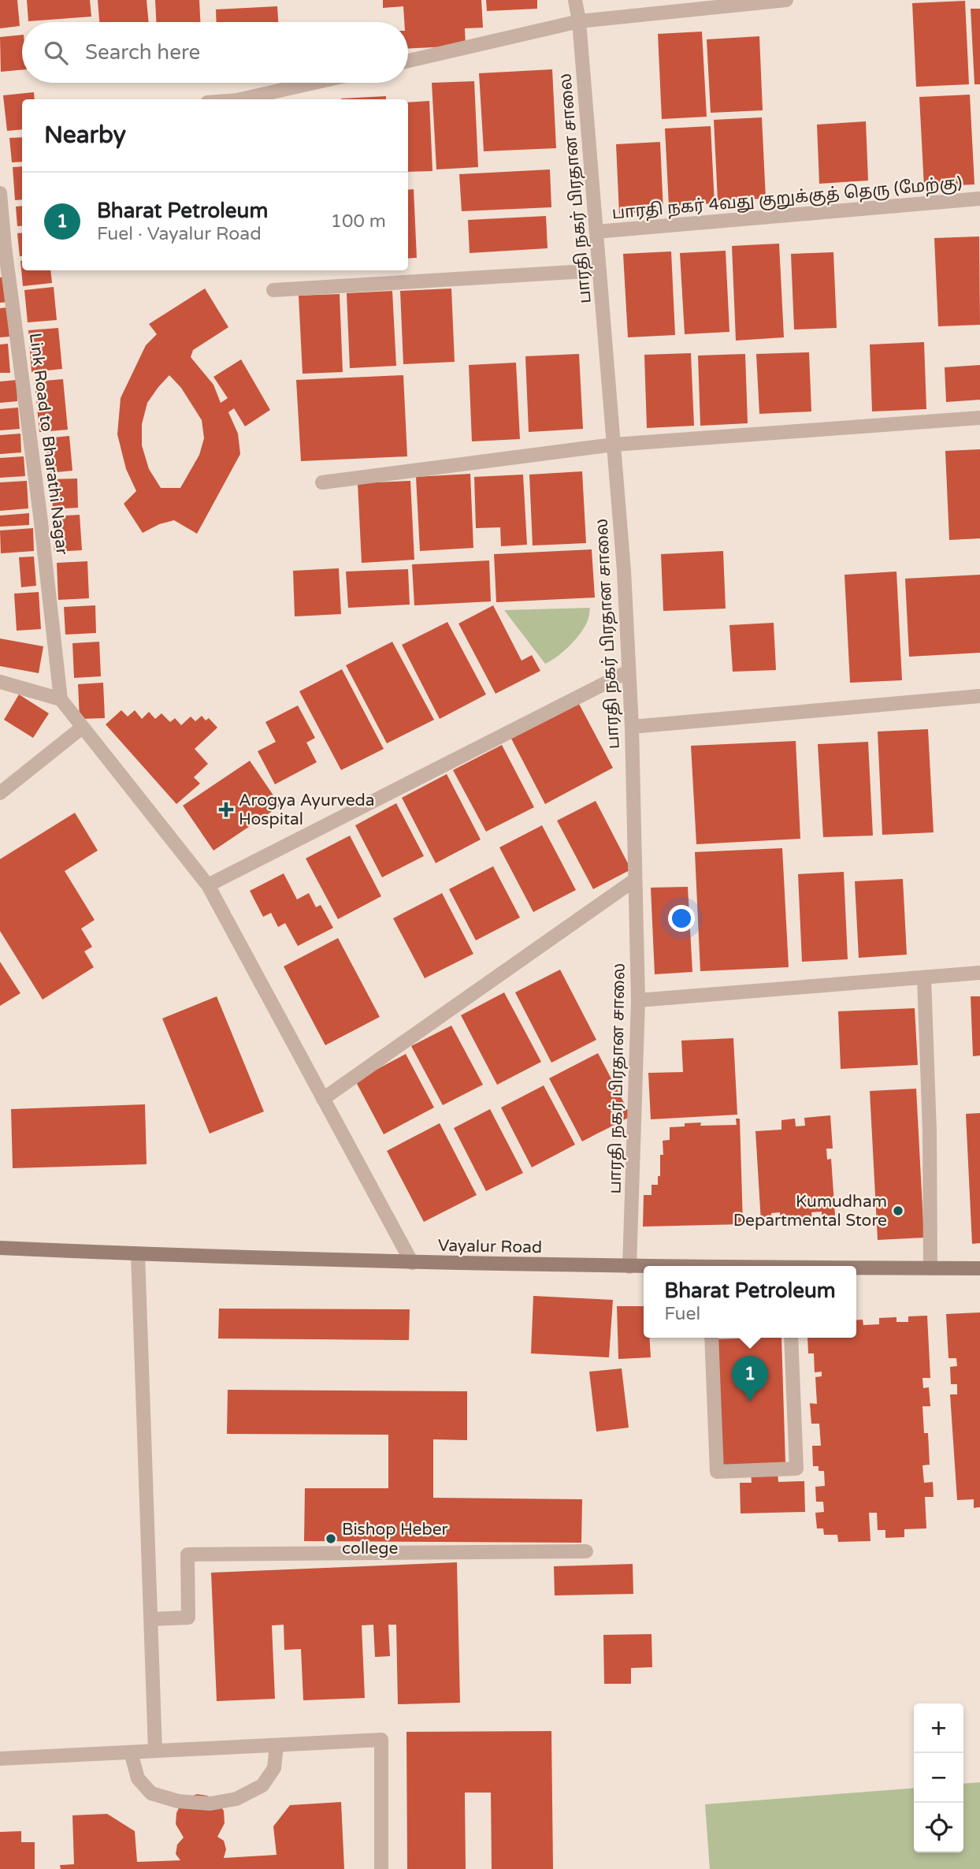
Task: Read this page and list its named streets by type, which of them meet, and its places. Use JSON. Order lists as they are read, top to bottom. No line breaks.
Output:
{"streets":{"main road":["Vayalur Road"],"street":["பாரதி நகர் பிரதான சாலை","பாரதி நகர் 4வது குறுக்குத் தெரு (மேற்கு)","Link Road to Bharathi Nagar"]},"crossings":[["பாரதி நகர் பிரதான சாலை","பாரதி நகர் 4வது குறுக்குத் தெரு (மேற்கு)"],["பாரதி நகர் பிரதான சாலை","Vayalur Road"]],"places":{"health":["Arogya Ayurveda Hospital"],"other":["Kumudham Departmental Store","Bishop Heber college"]},"page":{"search":"Search here","heading":"Nearby","list":[{"mark":"1","name":"Bharat Petroleum","note":"Fuel · Vayalur Road","value":"100 m"}],"popup":["Bharat Petroleum","Fuel"],"pins":"1","map_buttons":["+","−"]}}
